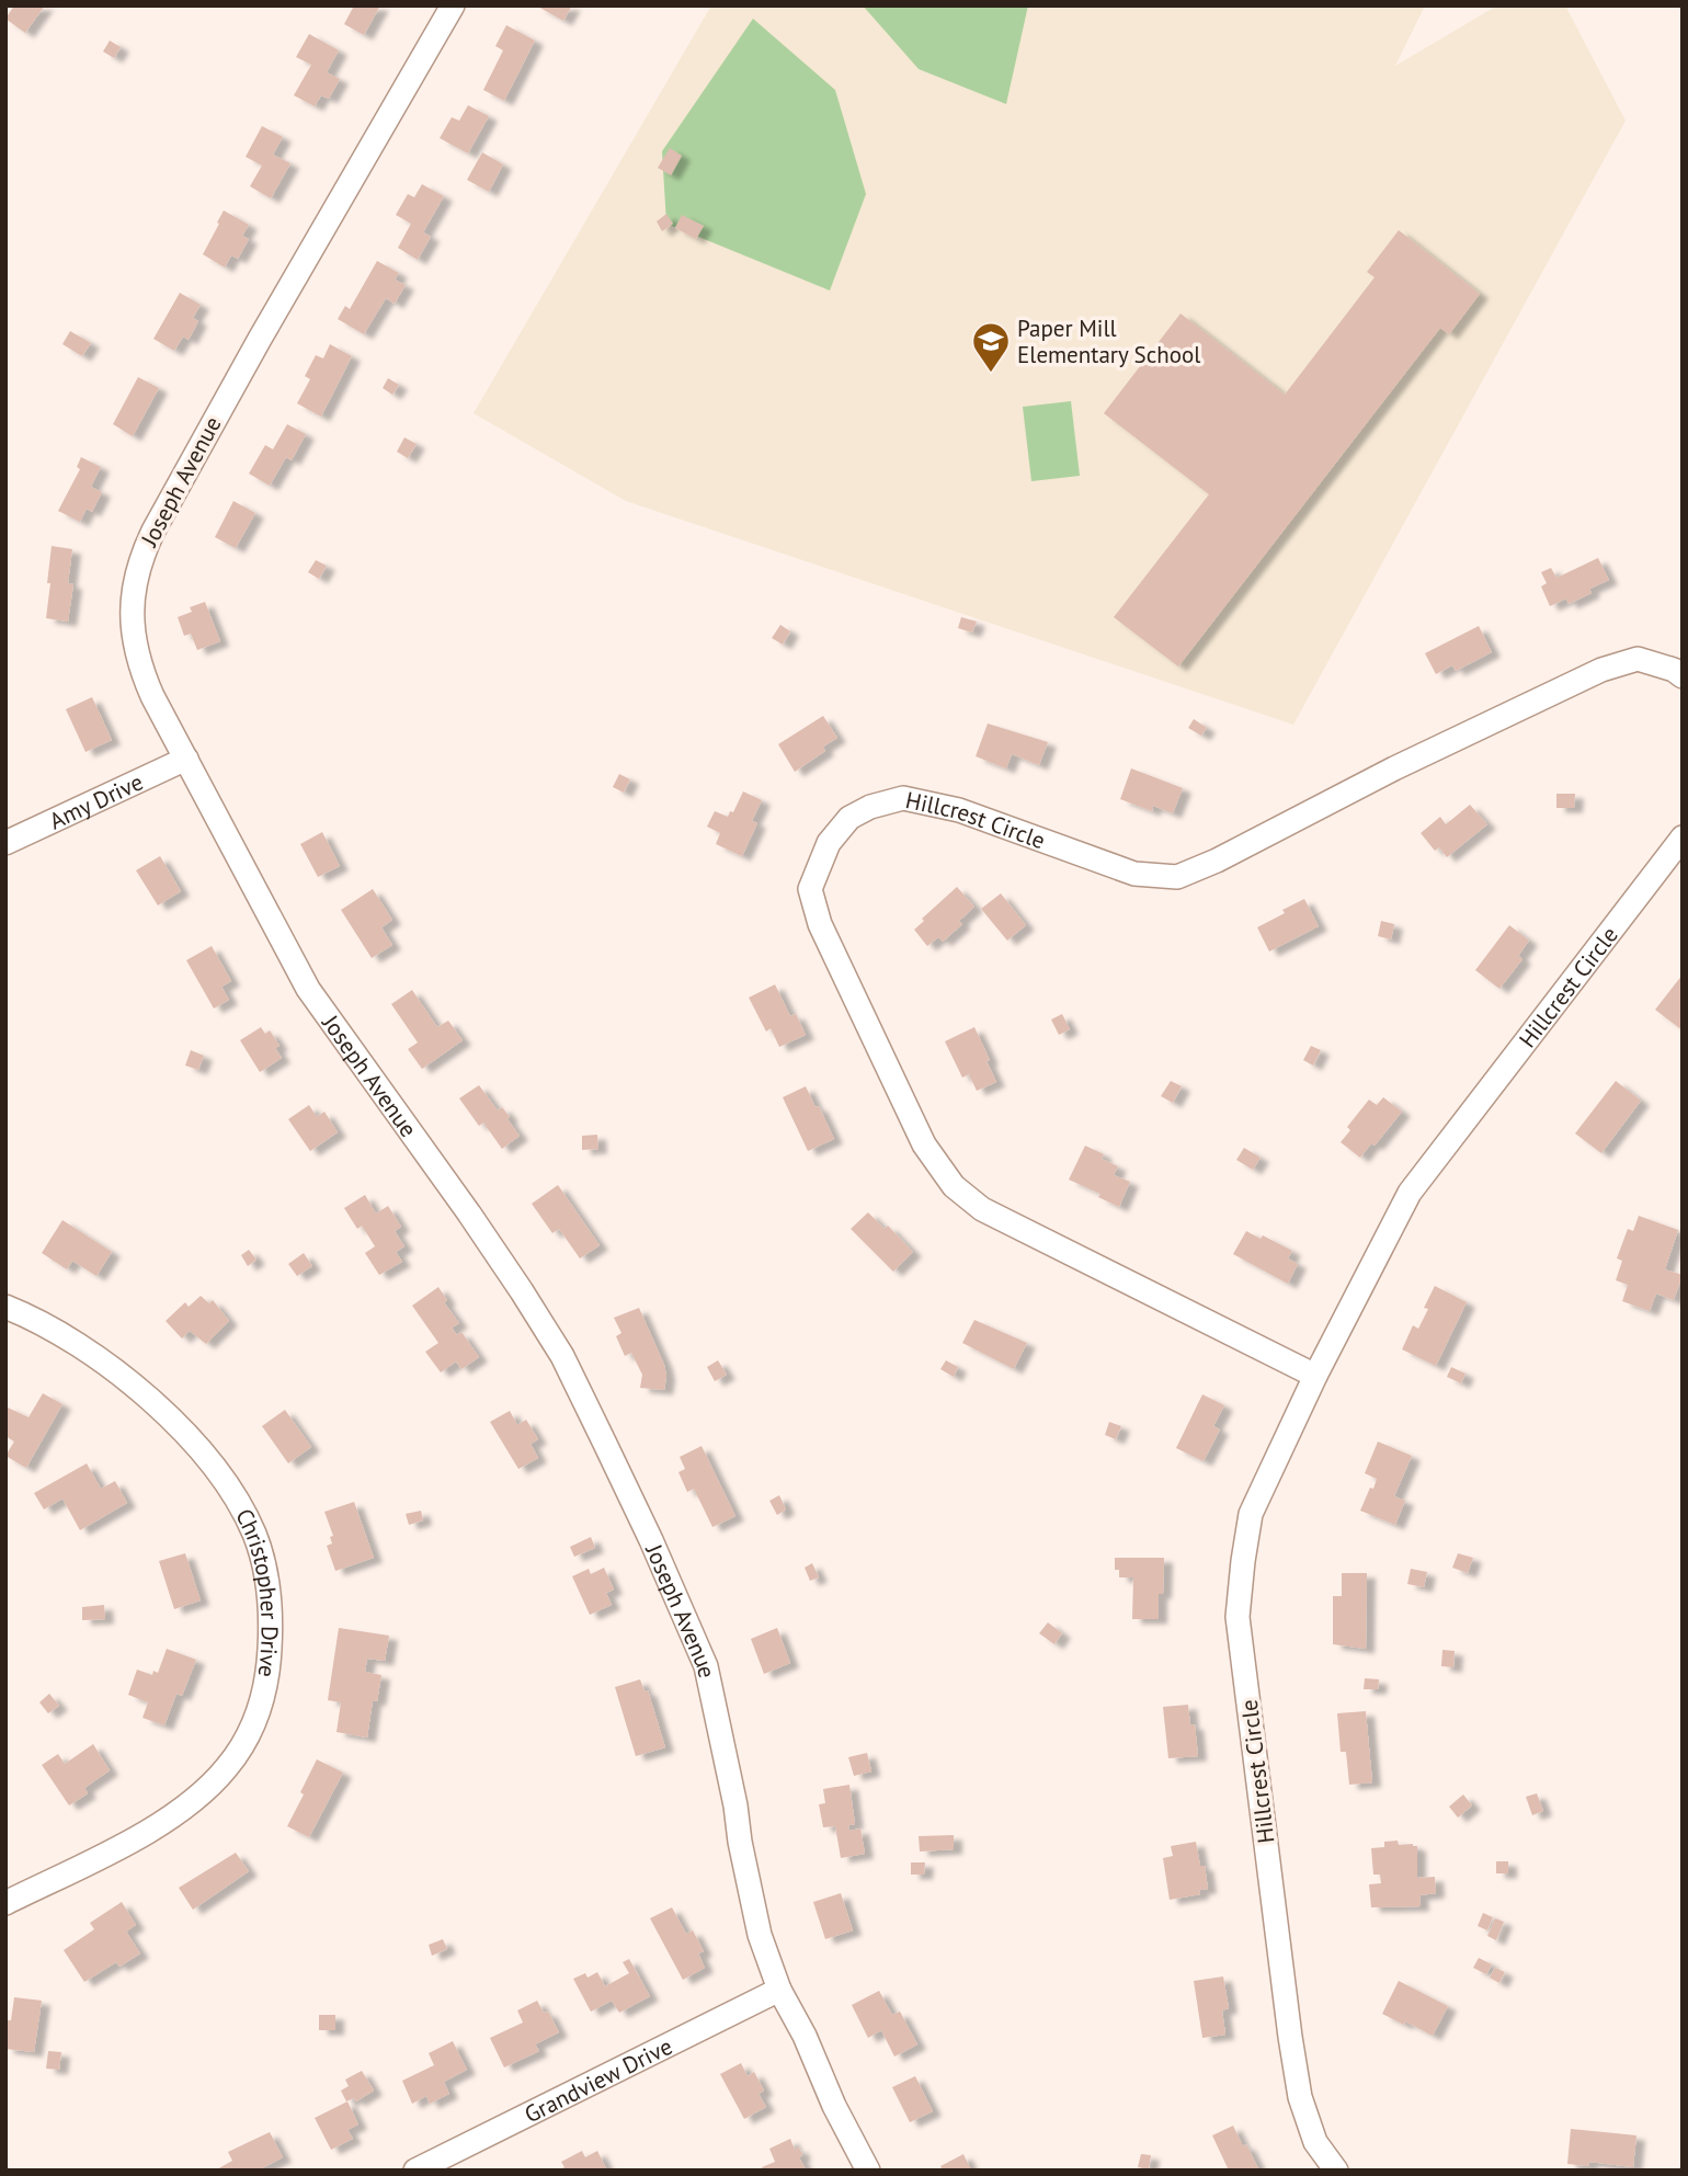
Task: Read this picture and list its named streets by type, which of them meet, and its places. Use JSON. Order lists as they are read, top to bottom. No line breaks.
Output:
{"streets":{"street":["Joseph Avenue","Amy Drive","Hillcrest Circle","Christopher Drive","Grandview Drive"]},"crossings":[["Joseph Avenue","Amy Drive"],["Joseph Avenue","Grandview Drive"]],"places":{"school or university":["Paper Mill Elementary School"]}}
